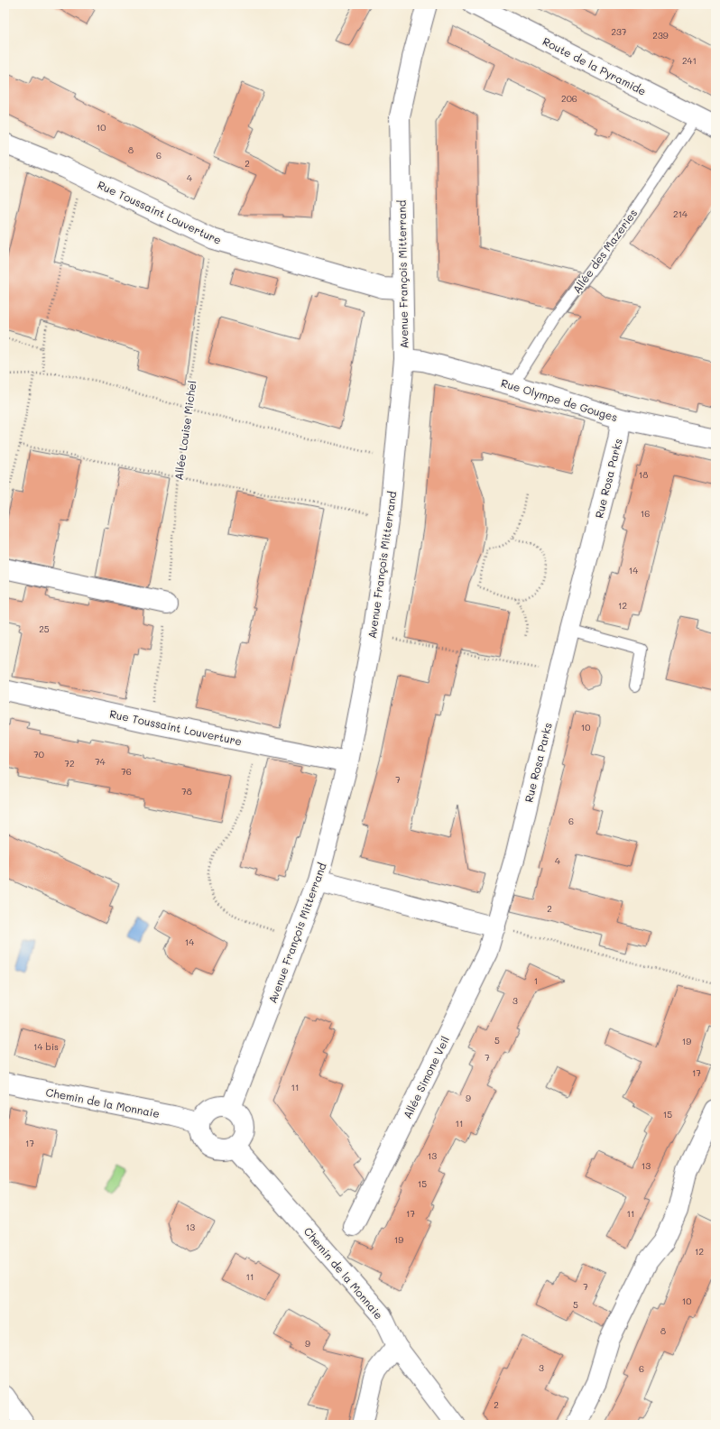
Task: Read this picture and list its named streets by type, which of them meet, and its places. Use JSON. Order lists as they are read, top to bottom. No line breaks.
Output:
{"streets":{"main road":["Route de la Pyramide","Rue Toussaint Louverture","Avenue François Mitterrand","Rue Olympe de Gouges","Rue Rosa Parks","Allée Simone Veil","Chemin de la Monnaie"],"lane":["Allée des Mazeries"],"path":["Allée Louise Michel"]},"crossings":[["Route de la Pyramide","Allée des Mazeries"],["Rue Toussaint Louverture","Avenue François Mitterrand"],["Rue Toussaint Louverture","Allée Louise Michel"],["Allée des Mazeries","Rue Olympe de Gouges"],["Avenue François Mitterrand","Rue Olympe de Gouges"],["Avenue François Mitterrand","Chemin de la Monnaie"],["Rue Olympe de Gouges","Rue Rosa Parks"],["Rue Rosa Parks","Allée Simone Veil"]],"house_numbers":["237","239","241","206","10","8","6","2","4","214","18","16","14","12","25","10","70","74","72","76","7","78","6","4","2","14","1","3","5","19","14 bis","7","17","11","9","15","11","17","13","13","15","17","11","13","19","12","11","7","10","5","8","9","3","6","2"]}
